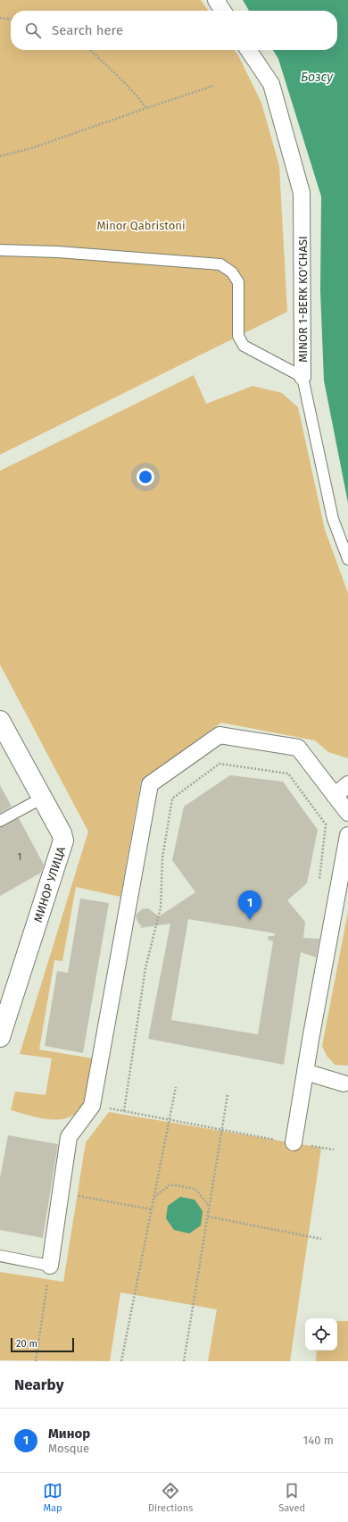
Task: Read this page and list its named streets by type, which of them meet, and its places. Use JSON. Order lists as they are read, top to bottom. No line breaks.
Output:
{"streets":{"street":["MINOR 1-BERK KO'CHASI","МИНОР УЛИЦА"]},"water":["Бозсу"],"parks":["Minor Qabristoni"],"house_numbers":["1"],"scale_bar":"20 m","page":{"search":"Search here","pins":"1","scale":"20 m","heading":"Nearby","list":[{"mark":"1","name":"Минор","note":"Mosque","value":"140 m"}],"nav":["Map","Directions","Saved"]}}
